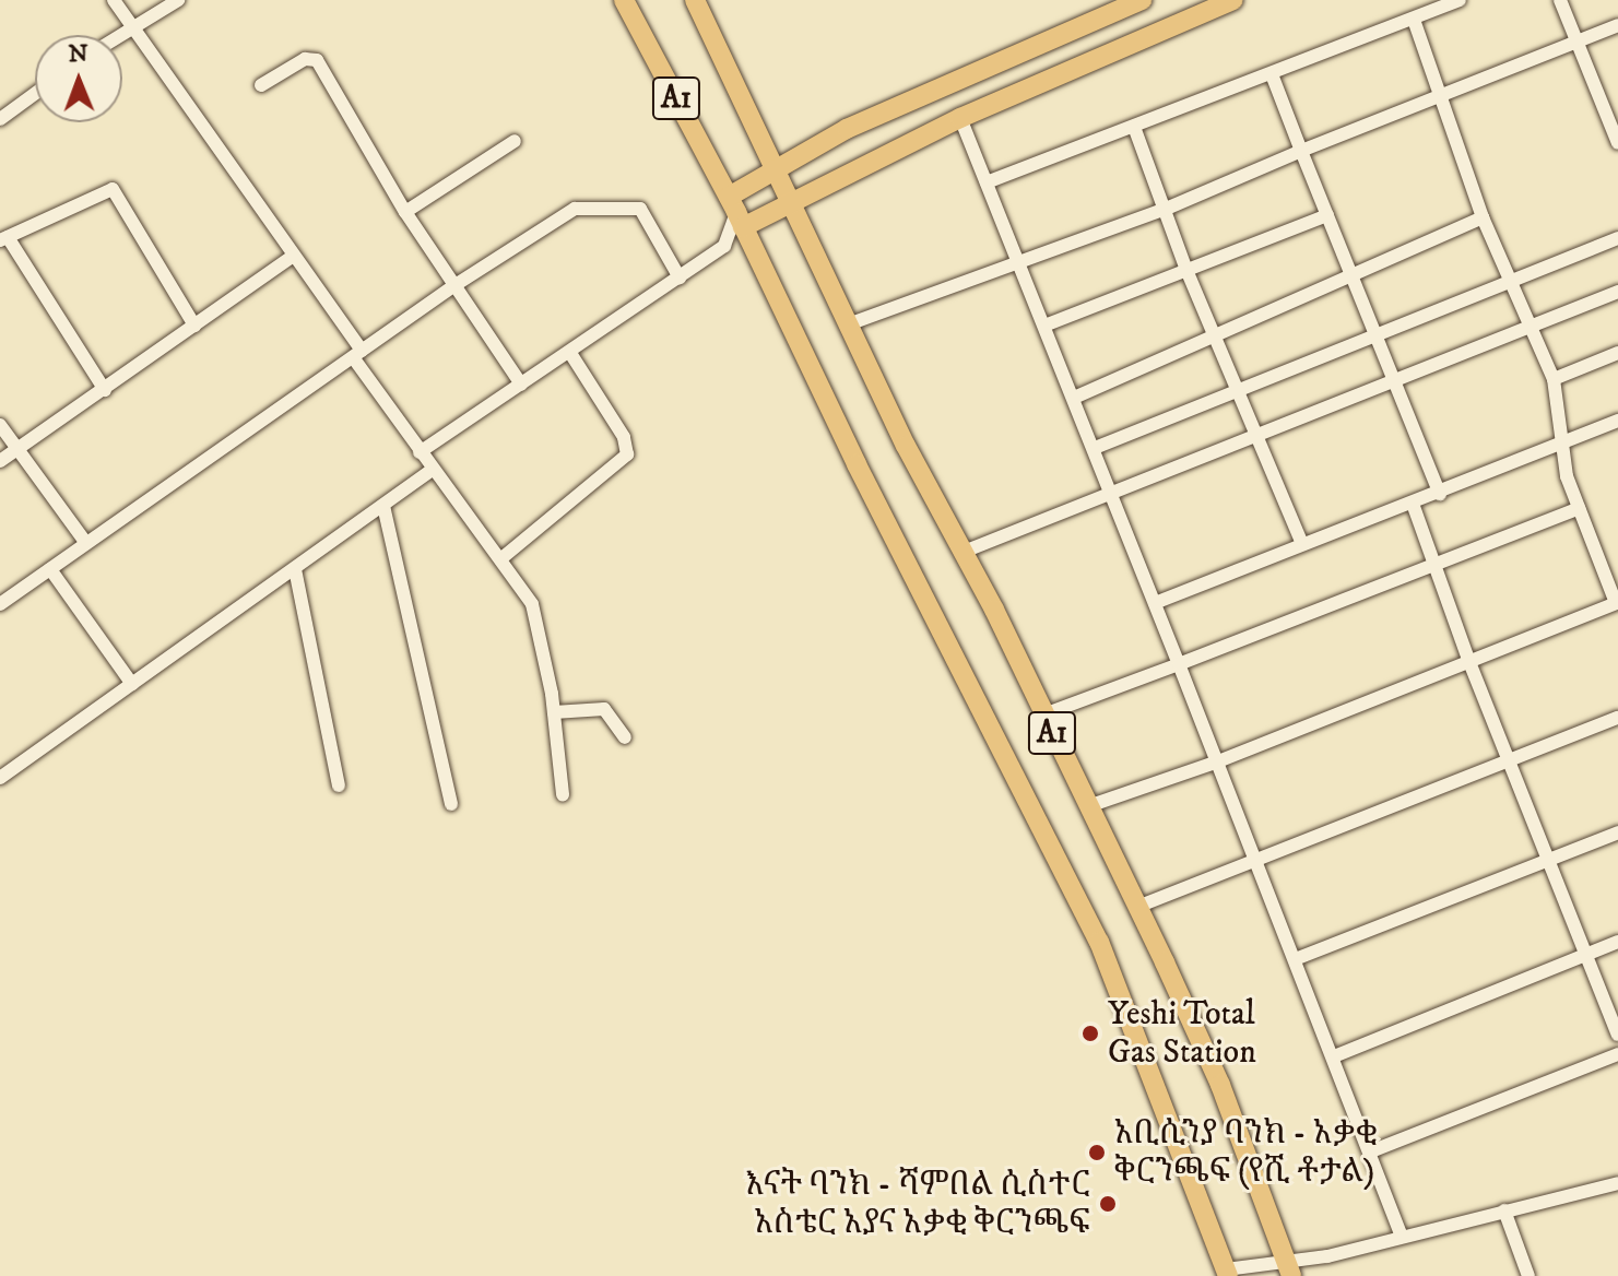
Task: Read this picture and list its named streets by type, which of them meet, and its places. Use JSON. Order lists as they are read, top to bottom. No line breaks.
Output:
{"streets":{"main road":["A1"]},"places":["Yeshi Total Gas Station","አቢሲንያ ባንክ - አቃቂ ቅርንጫፍ (የሺ ቶታል)","እናት ባንክ - ሻምበል ሲስተር አስቴር አያና አቃቂ ቅርንጫፍ"],"north":"top"}
